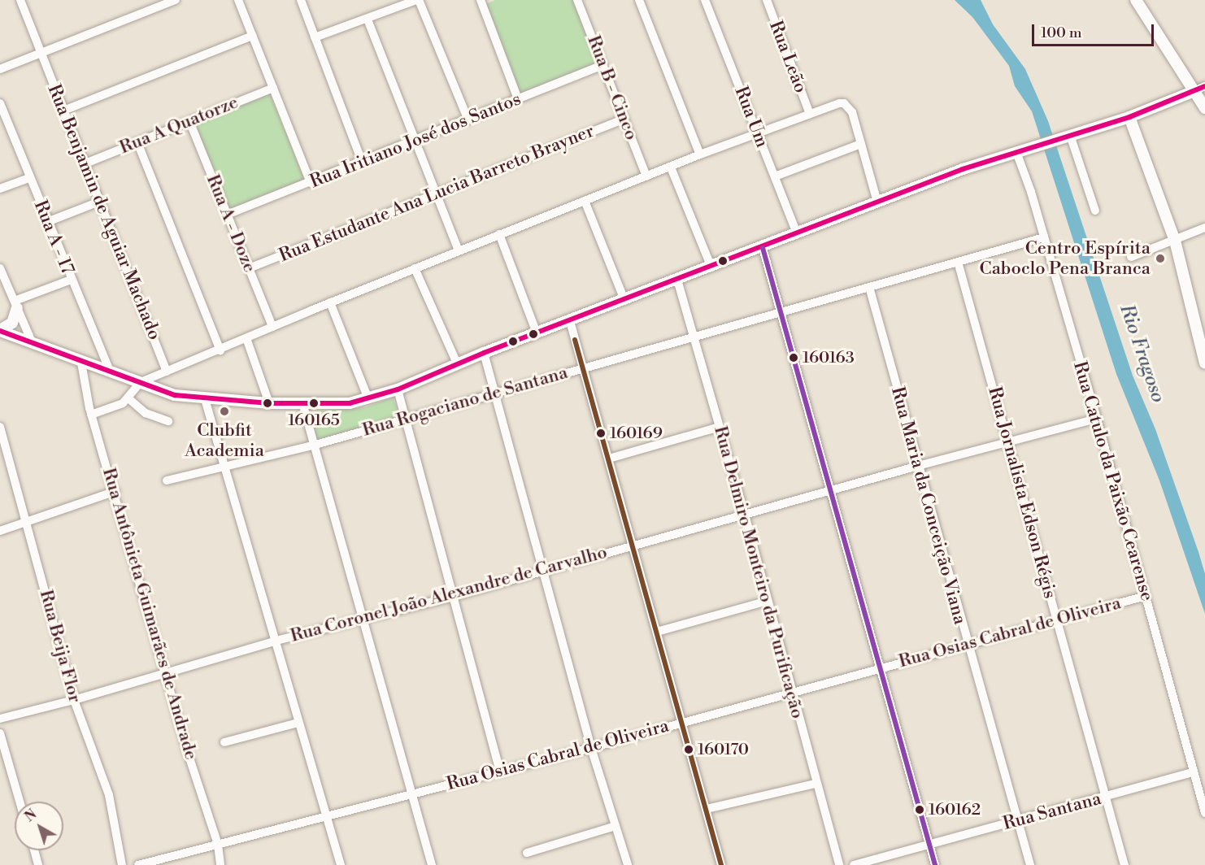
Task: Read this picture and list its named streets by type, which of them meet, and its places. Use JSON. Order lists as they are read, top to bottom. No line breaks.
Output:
{"streets":{"street":["Rua Leão","Rua B - Cinco","Rua Um","Rua A Quatorze","Rua Iritiano José dos Santos","Rua Estudante Ana Lucia Barreto Brayner","Rua Benjamin de Aguiar Machado","Rua A - Doze","Rua A - 17","Rua Rogaciano de Santana","Rua Catulo da Paixão Cearense","Rua Jornalista Edson Régis","Rua Maria da Conceição Viana","Rua Delmiro Monteiro da Purificação","Rua Coronel João Alexandre de Carvalho","Rua Antônieta Guimarães de Andrade","Rua Osias Cabral de Oliveira","Rua Beija Flor","Rua Santana"]},"crossings":[["Rua B - Cinco","Rua Iritiano José dos Santos"],["Rua B - Cinco","Rua Estudante Ana Lucia Barreto Brayner"],["Rua A Quatorze","Rua Benjamin de Aguiar Machado"],["Rua A Quatorze","Rua A - Doze"],["Rua Iritiano José dos Santos","Rua A - Doze"],["Rua Estudante Ana Lucia Barreto Brayner","Rua A - Doze"],["Rua Rogaciano de Santana","Rua Catulo da Paixão Cearense"],["Rua Rogaciano de Santana","Rua Jornalista Edson Régis"],["Rua Rogaciano de Santana","Rua Maria da Conceição Viana"],["Rua Rogaciano de Santana","Rua Delmiro Monteiro da Purificação"],["Rua Catulo da Paixão Cearense","Rua Coronel João Alexandre de Carvalho"],["Rua Catulo da Paixão Cearense","Rua Osias Cabral de Oliveira"],["Rua Catulo da Paixão Cearense","Rua Santana"],["Rua Jornalista Edson Régis","Rua Coronel João Alexandre de Carvalho"],["Rua Jornalista Edson Régis","Rua Osias Cabral de Oliveira"],["Rua Jornalista Edson Régis","Rua Santana"],["Rua Maria da Conceição Viana","Rua Coronel João Alexandre de Carvalho"],["Rua Maria da Conceição Viana","Rua Osias Cabral de Oliveira"],["Rua Maria da Conceição Viana","Rua Santana"],["Rua Delmiro Monteiro da Purificação","Rua Coronel João Alexandre de Carvalho"],["Rua Delmiro Monteiro da Purificação","Rua Osias Cabral de Oliveira"],["Rua Coronel João Alexandre de Carvalho","Rua Antônieta Guimarães de Andrade"],["Rua Coronel João Alexandre de Carvalho","Rua Beija Flor"],["Rua Antônieta Guimarães de Andrade","Rua Osias Cabral de Oliveira"]],"water":["Rio Fragoso"],"places":["Centro Espírita Caboclo Pena Branca","160163","160165","Clubfit Academia","160169","160170","160162"],"scale_bar":"100 m","north":"top left"}
